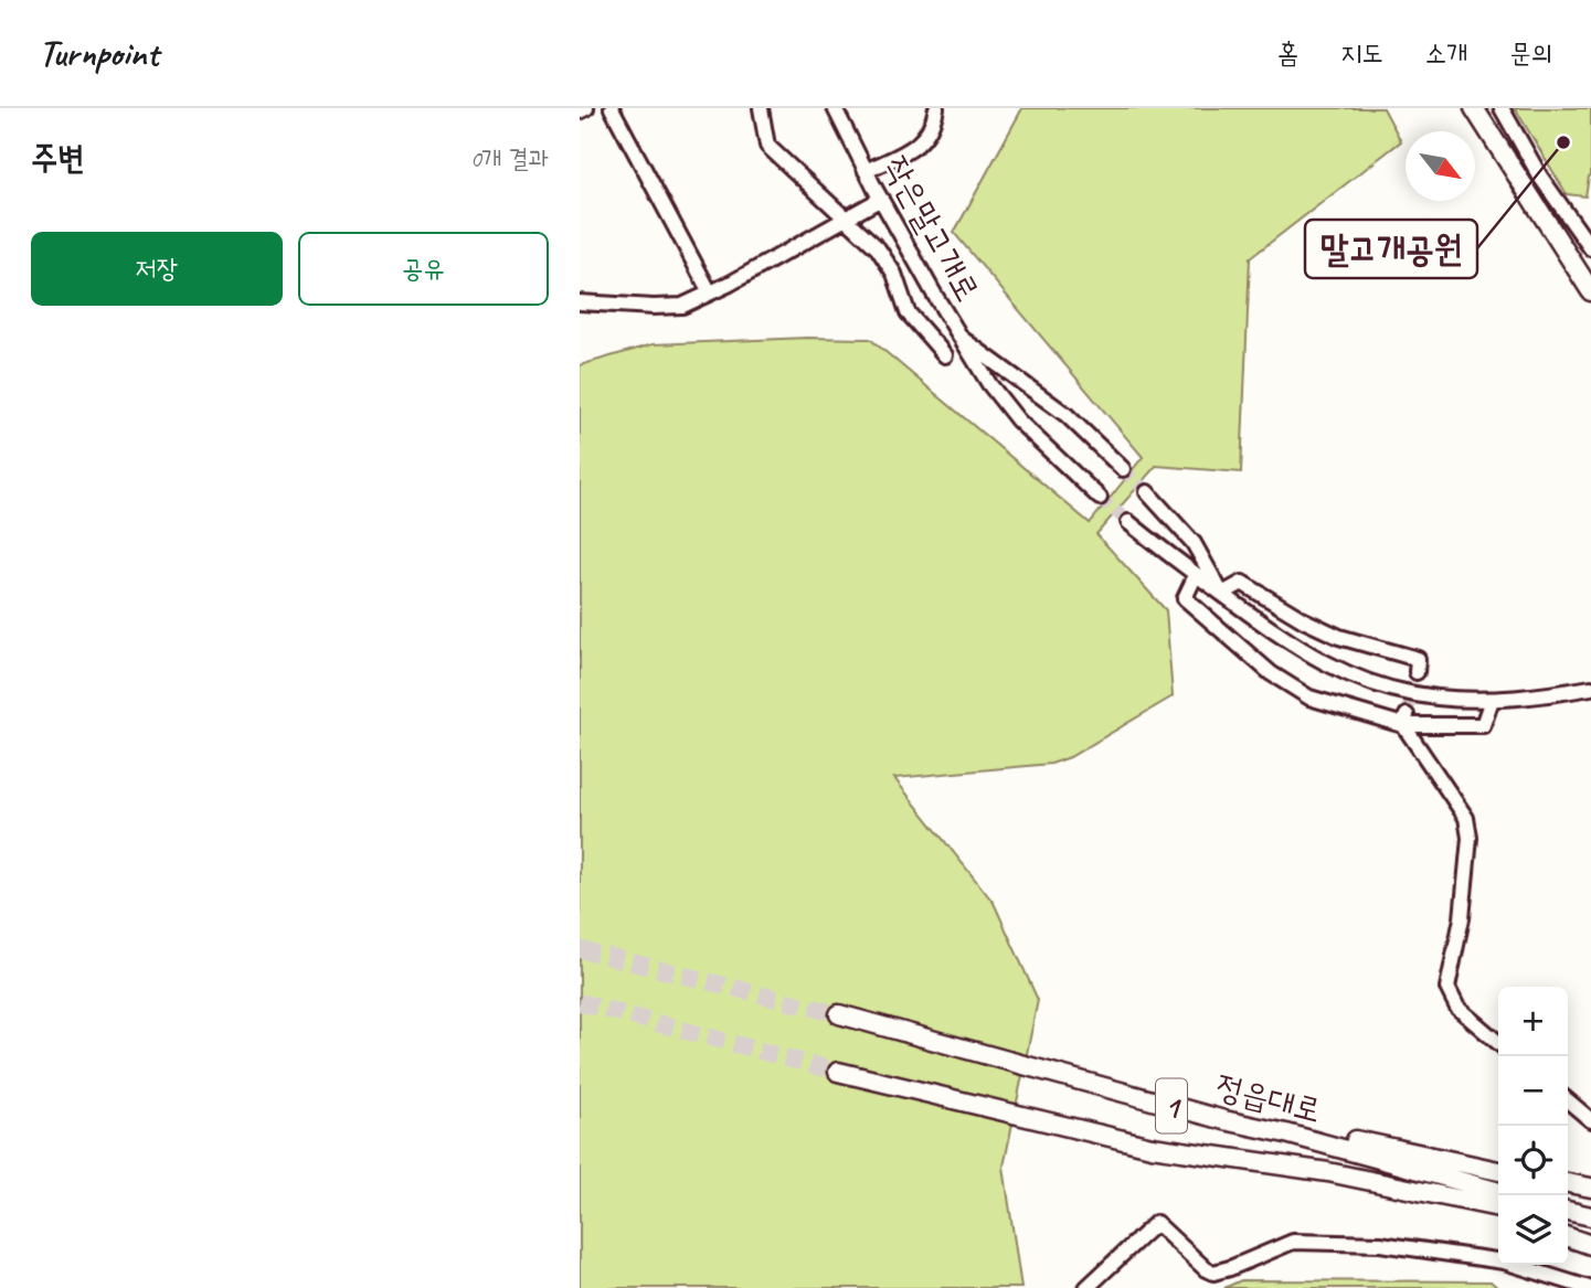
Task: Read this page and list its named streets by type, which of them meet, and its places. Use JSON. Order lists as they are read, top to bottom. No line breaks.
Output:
{"streets":{"main road":["정읍대로","1"],"street":["작은말고개로"]},"places":["말고개공원"],"north":"bottom right","page":{"header":"Turnpoint","nav":["홈","지도","소개","문의"],"heading":["주변","0개 결과"],"buttons":["저장","공유"],"map_buttons":["+","−"]}}
